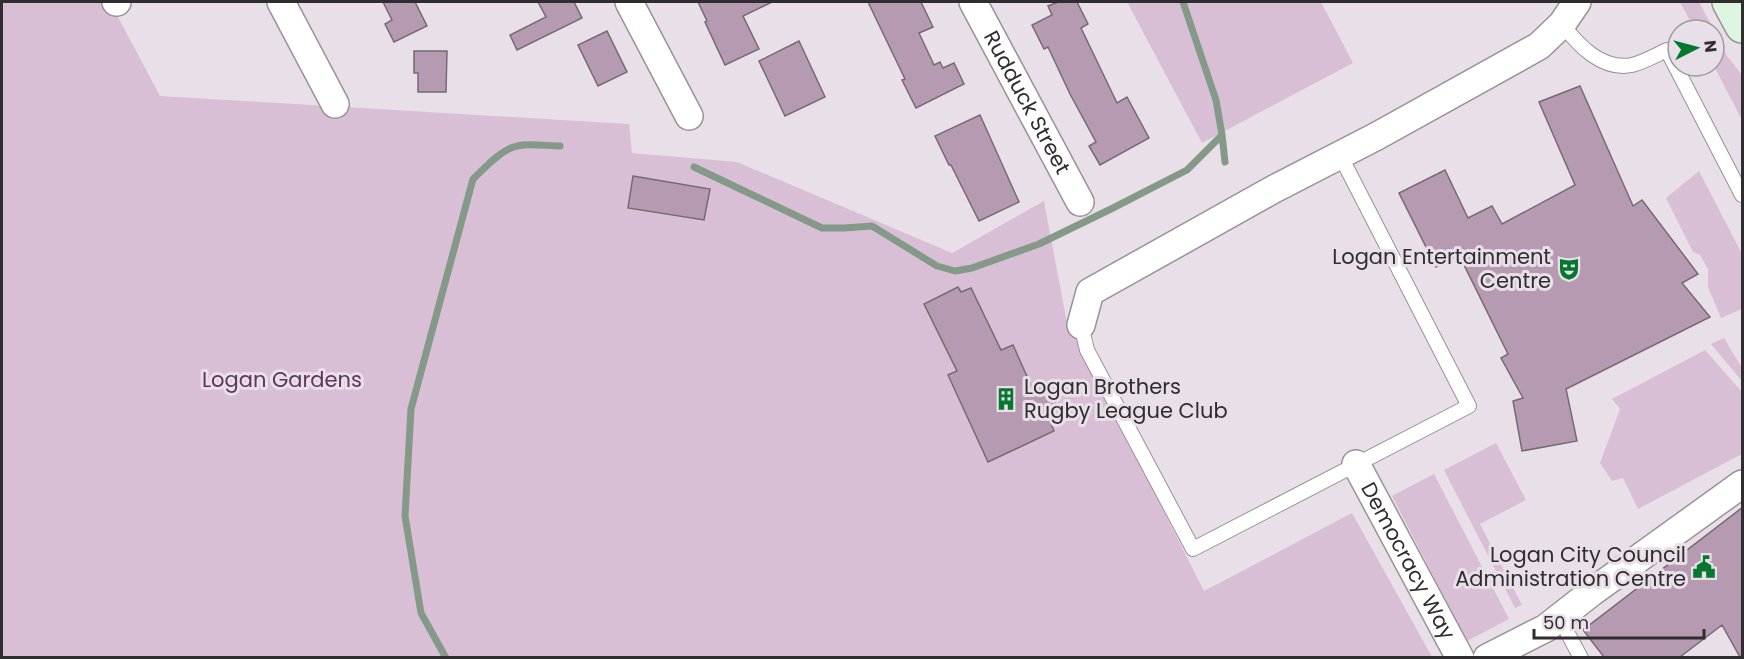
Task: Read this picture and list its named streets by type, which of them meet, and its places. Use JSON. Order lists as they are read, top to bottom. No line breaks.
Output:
{"streets":{"street":["Rudduck Street","Democracy Way"]},"parks":["Logan Gardens"],"places":{"theatre":["Logan Entertainment Centre"],"building":["Logan Brothers Rugby League Club"],"public building":["Logan City Council Administration Centre"]},"scale_bar":"50 m","north":"right"}
